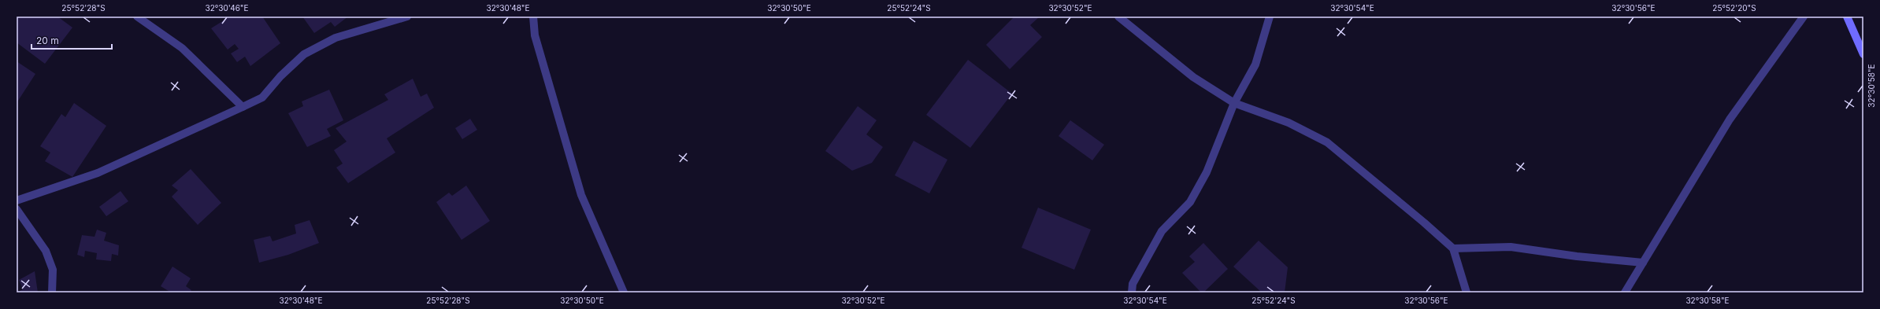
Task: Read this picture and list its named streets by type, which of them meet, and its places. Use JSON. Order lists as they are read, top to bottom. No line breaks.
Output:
{"scale_bar":"20 m","coordinates":["25°52'28\"S","32°30'46\"E","32°30'48\"E","32°30'50\"E","25°52'24\"S","32°30'52\"E","32°30'54\"E","32°30'56\"E","25°52'20\"S","32°30'58\"E"]}
